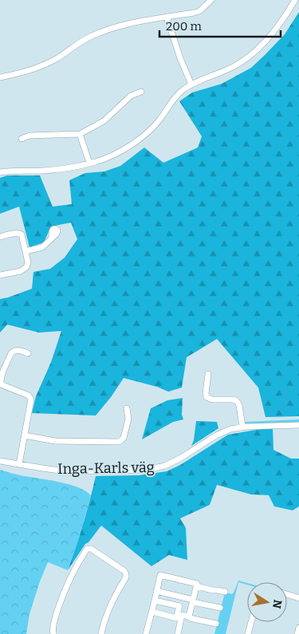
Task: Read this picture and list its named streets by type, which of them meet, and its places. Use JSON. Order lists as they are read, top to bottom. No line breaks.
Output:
{"streets":{"street":["Inga-Karls väg"]},"scale_bar":"200 m","north":"right"}
